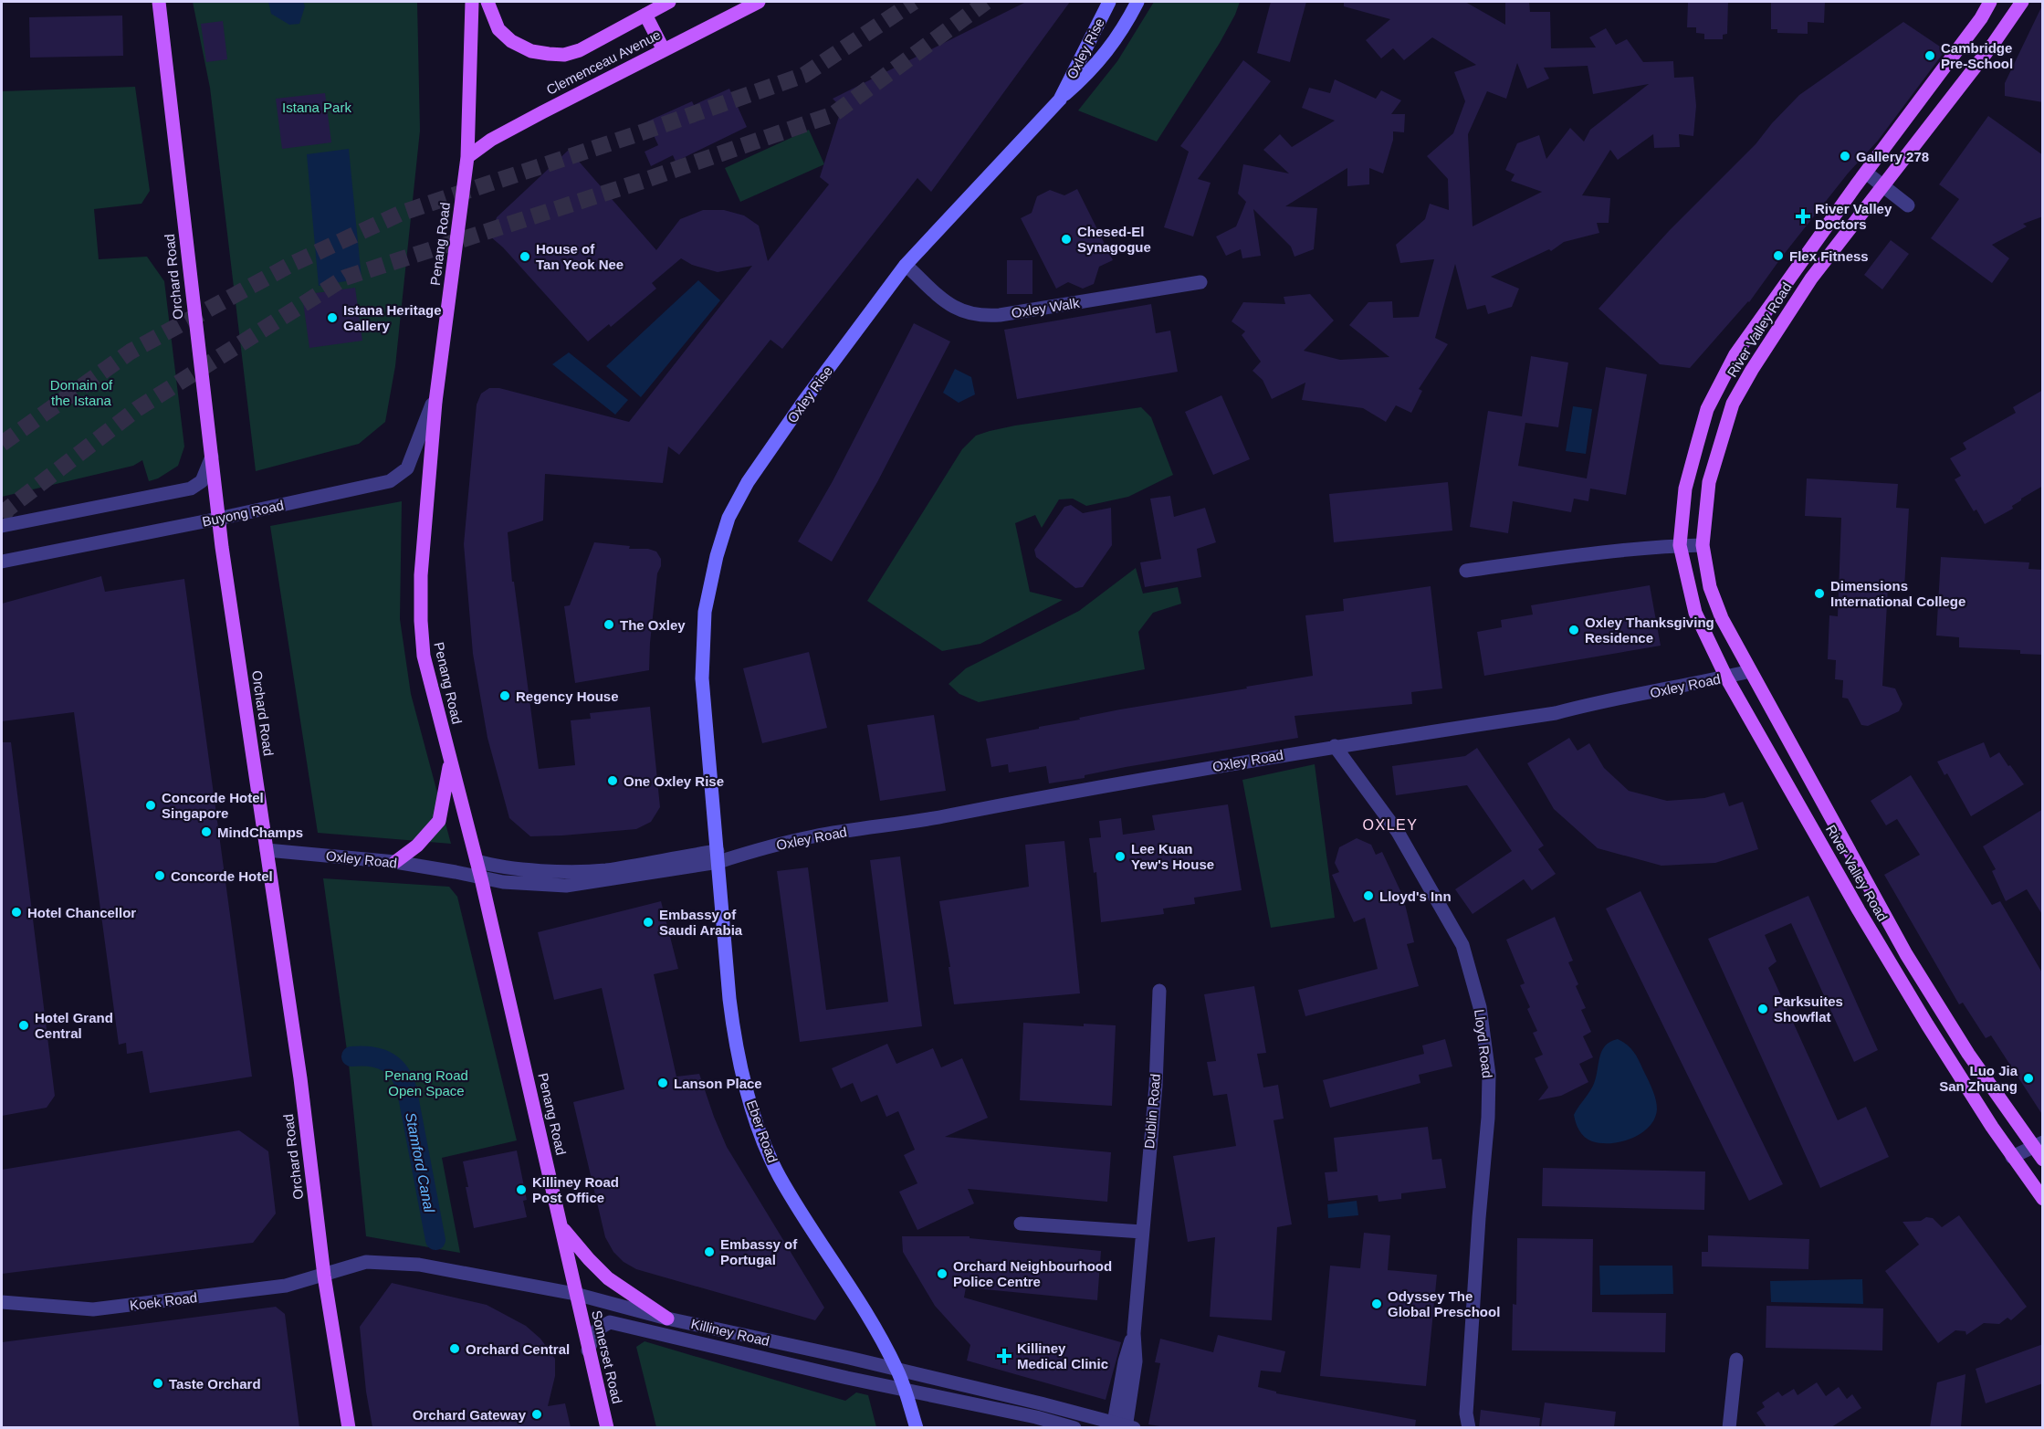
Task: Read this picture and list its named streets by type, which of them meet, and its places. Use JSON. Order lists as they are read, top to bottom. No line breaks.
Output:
{"streets":{"main road":["Oxley Rise","Clemenceau Avenue","Penang Road","Orchard Road","River Valley Road","Eber Road","Somerset Road"],"street":["Oxley Walk","Buyong Road","Oxley Road","Lloyd Road","Dublin Road","Koek Road","Killiney Road"]},"crossings":[["Oxley Rise","Oxley Walk"],["Oxley Rise","Oxley Road"],["Oxley Rise","Eber Road"],["Clemenceau Avenue","Penang Road"],["Penang Road","Buyong Road"],["Penang Road","Oxley Road"],["Penang Road","Killiney Road"],["Penang Road","Somerset Road"],["Orchard Road","Buyong Road"],["Orchard Road","Oxley Road"],["Orchard Road","Koek Road"],["Orchard Road","Killiney Road"],["River Valley Road","Oxley Road"],["Oxley Road","Lloyd Road"],["Oxley Road","Eber Road"],["Dublin Road","Killiney Road"],["Eber Road","Killiney Road"],["Koek Road","Killiney Road"],["Killiney Road","Somerset Road"]],"districts":["OXLEY"],"water":["Stamford Canal"],"parks":["Istana Park","Domain of the Istana","Penang Road Open Space"],"places":{"other":["Cambridge Pre-School","Gallery 278","Chesed-El Synagogue","Flex Fitness","House of Tan Yeok Nee","Istana Heritage Gallery","Dimensions International College","The Oxley","Oxley Thanksgiving Residence","Regency House","One Oxley Rise","Concorde Hotel Singapore","MindChamps","Lee Kuan Yew's House","Concorde Hotel","Lloyd's Inn","Hotel Chancellor","Embassy of Saudi Arabia","Parksuites Showflat","Hotel Grand Central","Luo Jia San Zhuang","Lanson Place","Killiney Road Post Office","Embassy of Portugal","Orchard Neighbourhood Police Centre","Odyssey The Global Preschool","Orchard Central","Taste Orchard","Orchard Gateway"],"health":["River Valley Doctors","Killiney Medical Clinic"]}}
